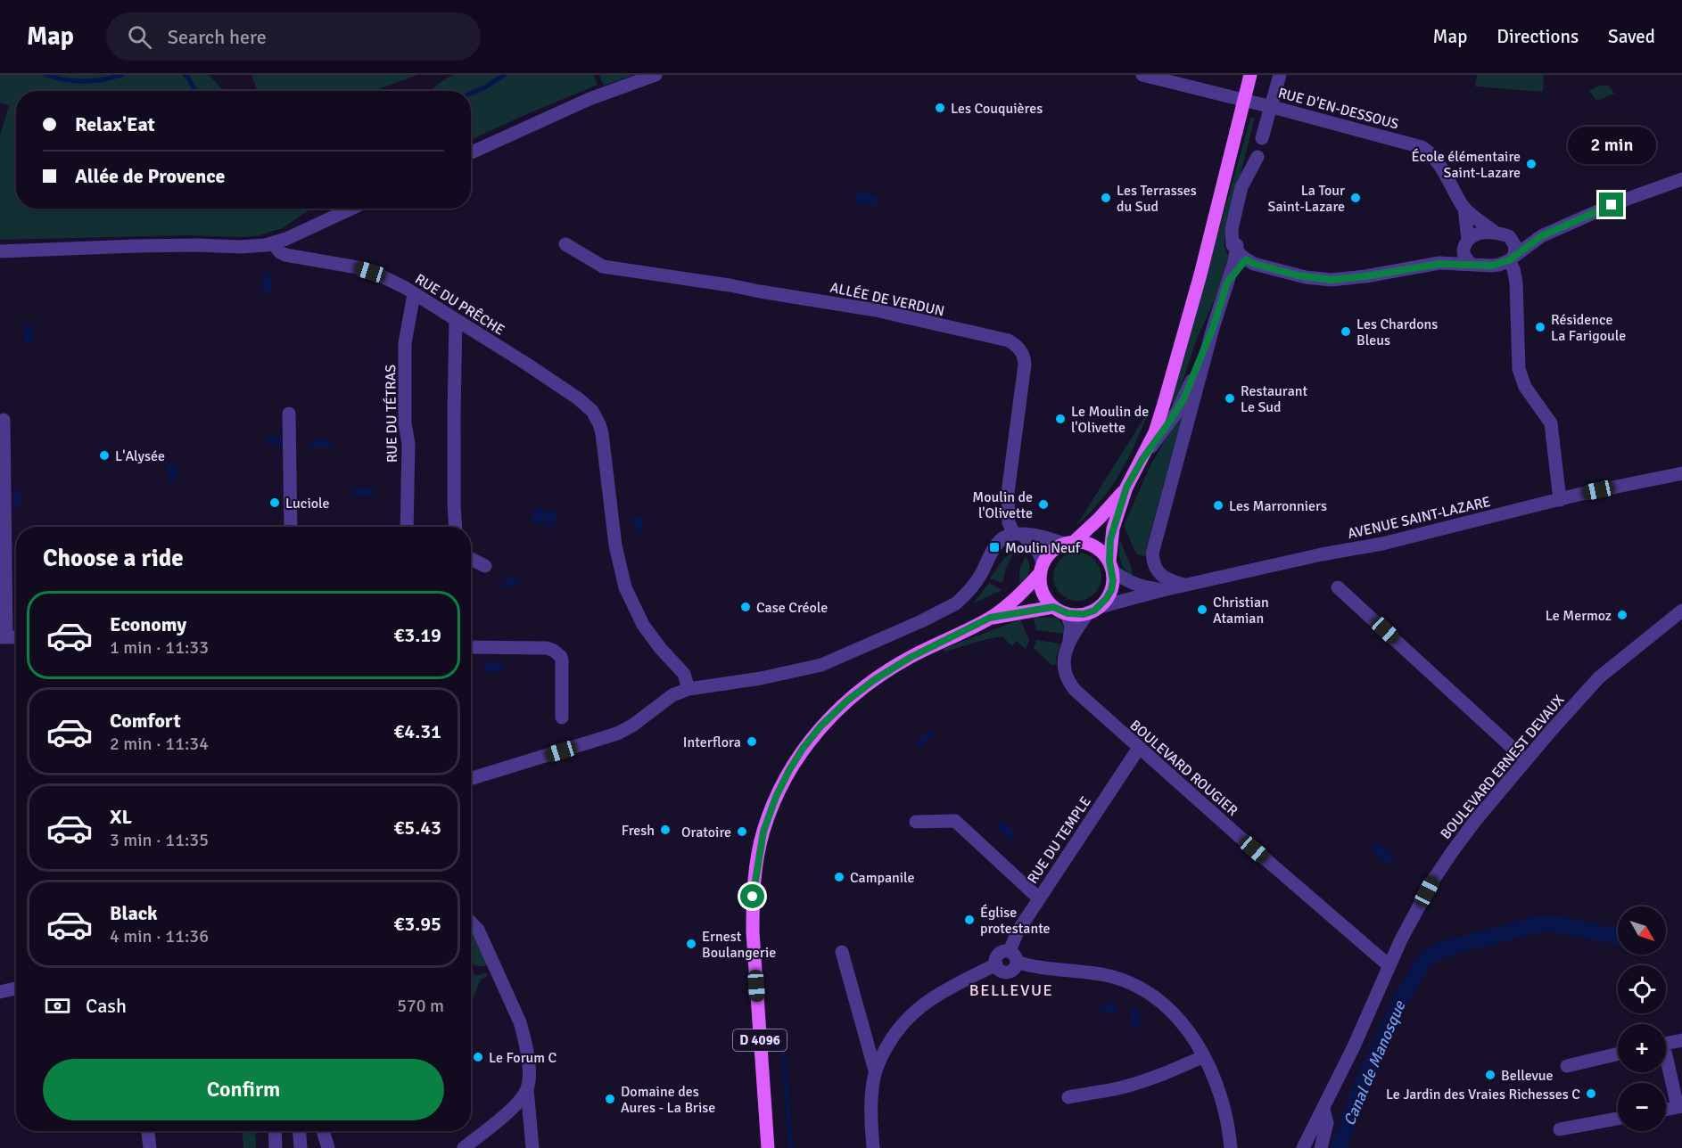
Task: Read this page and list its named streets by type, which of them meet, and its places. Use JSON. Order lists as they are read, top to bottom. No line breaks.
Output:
{"streets":{"main road":["D 4096"],"street":["RUE D'EN-DESSOUS","ALLÉE DE VERDUN","RUE DU PRÊCHE","RUE DU TÉTRAS","AVENUE SAINT-LAZARE","BOULEVARD ERNEST DEVAUX","BOULEVARD ROUGIER","RUE DU TEMPLE"]},"crossings":[["RUE DU PRÊCHE","RUE DU TÉTRAS"],["AVENUE SAINT-LAZARE","BOULEVARD ROUGIER"],["AVENUE SAINT-LAZARE","D 4096"],["BOULEVARD ERNEST DEVAUX","BOULEVARD ROUGIER"],["BOULEVARD ROUGIER","RUE DU TEMPLE"],["BOULEVARD ROUGIER","D 4096"]],"districts":["BELLEVUE"],"water":["Canal de Manosque"],"places":{"other":["Les Couquières","École élémentaire Saint-Lazare","Les Terrasses du Sud","La Tour Saint-Lazare","Résidence La Farigoule","Les Chardons Bleus","Restaurant Le Sud","Le Moulin de l'Olivette","L'Alysée","Luciole","Moulin de l'Olivette","Les Marronniers","Case Créole","Christian Atamian","Le Mermoz","Interflora","Fresh","Oratoire","Campanile","Église protestante","Ernest Boulangerie","Le Forum C","Bellevue","Le Jardin des Vraies Richesses C","Domaine des Aures - La Brise"],"transit":["Moulin Neuf"]},"north":"bottom right","page":{"header":"Map","search":"Search here","nav":["Map","Directions","Saved"],"banner":["Relax'Eat","Allée de Provence"],"bubble":"2 min","heading":"Choose a ride","list":[{"name":"Economy","note":"1 min · 11:33","value":"€3.19"},{"name":"Comfort","note":"2 min · 11:34","value":"€4.31"},{"name":"XL","note":"3 min · 11:35","value":"€5.43"},{"name":"Black","note":"4 min · 11:36","value":"€3.95"}],"map_buttons":["+","−"],"pay":["Cash","570 m"],"buttons":"Confirm"}}
